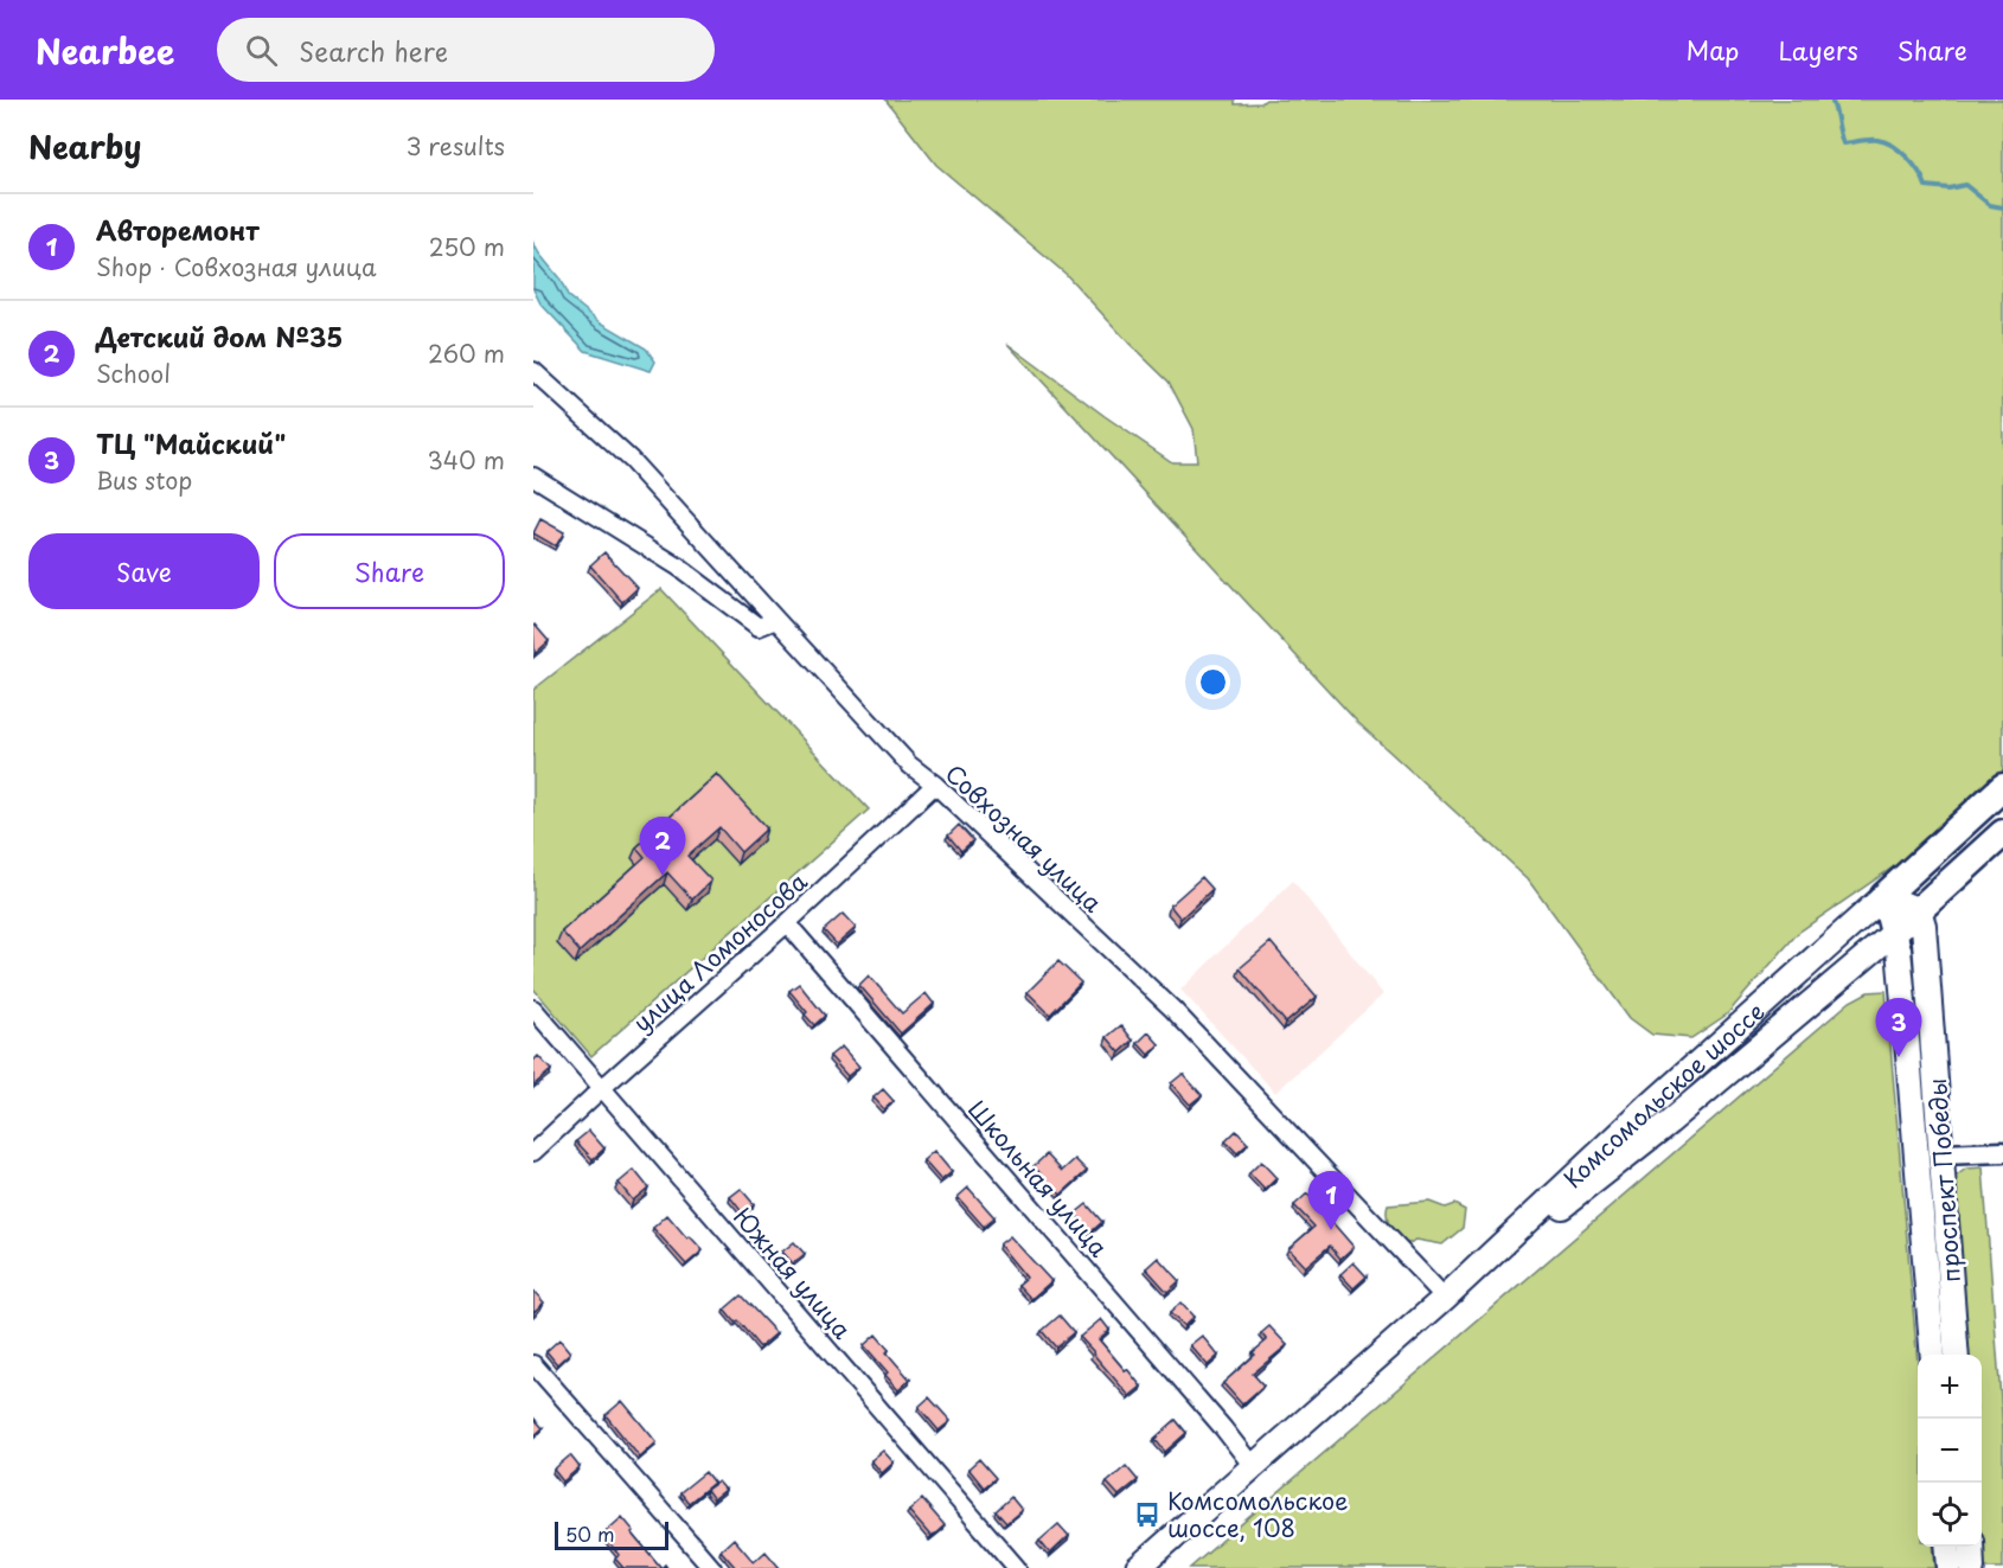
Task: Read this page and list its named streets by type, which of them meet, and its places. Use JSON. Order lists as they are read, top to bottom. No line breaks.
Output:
{"streets":{"main road":["Комсомольское шоссе","проспект Победы"],"street":["Совхозная улица","улица Ломоносова","Школьная улица","Южная улица"]},"crossings":[["Совхозная улица","улица Ломоносова"],["Совхозная улица","Комсомольское шоссе"],["улица Ломоносова","Школьная улица"],["улица Ломоносова","Южная улица"],["Комсомольское шоссе","Школьная улица"],["Комсомольское шоссе","проспект Победы"]],"places":{"bus stop":["Комсомольское шоссе, 108"]},"scale_bar":"50 m","page":{"header":"Nearbee","search":"Search here","nav":["Map","Layers","Share"],"heading":["Nearby","3 results"],"list":[{"mark":"1","name":"Авторемонт","note":"Shop · Совхозная улица","value":"250 m"},{"mark":"2","name":"Детский дом №35","note":"School","value":"260 m"},{"mark":"3","name":"ТЦ \"Майский\"","note":"Bus stop","value":"340 m"}],"buttons":["Save","Share"],"pins":["2","3","1"],"map_buttons":["+","−"],"scale":"50 m"}}
